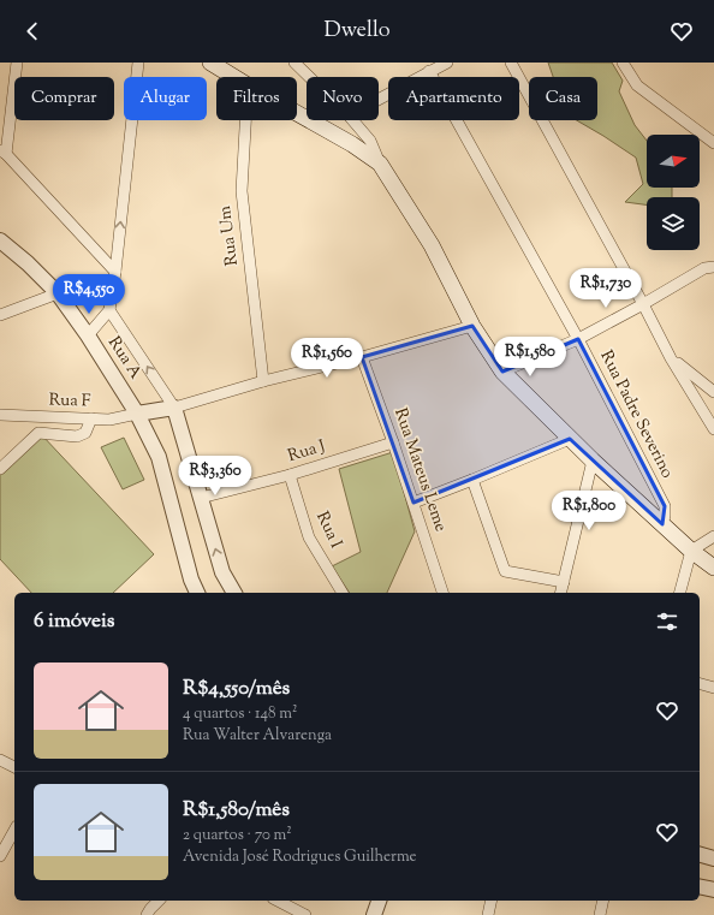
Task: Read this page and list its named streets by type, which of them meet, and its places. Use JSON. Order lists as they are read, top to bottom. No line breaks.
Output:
{"streets":{"street":["Rua Um","Rua A","Rua F","Rua Padre Severino","Rua J","Rua Mateus Leme","Rua I"]},"crossings":[["Rua A","Rua F"],["Rua J","Rua Mateus Leme"],["Rua J","Rua I"]],"north":"right","page":{"header":"Dwello","chip":["Comprar","Alugar","Filtros","Novo","Apartamento","Casa"],"price":["R$1,730","R$4,550","R$1,580","R$1,560","R$3,360","R$1,800"],"heading":"6 imóveis","list":[{"name":"R$4,550/mês","note":"4 quartos · 148 m² · Rua Walter Alvarenga"},{"name":"R$1,580/mês","note":"2 quartos · 70 m² · Avenida José Rodrigues Guilherme"}]}}
